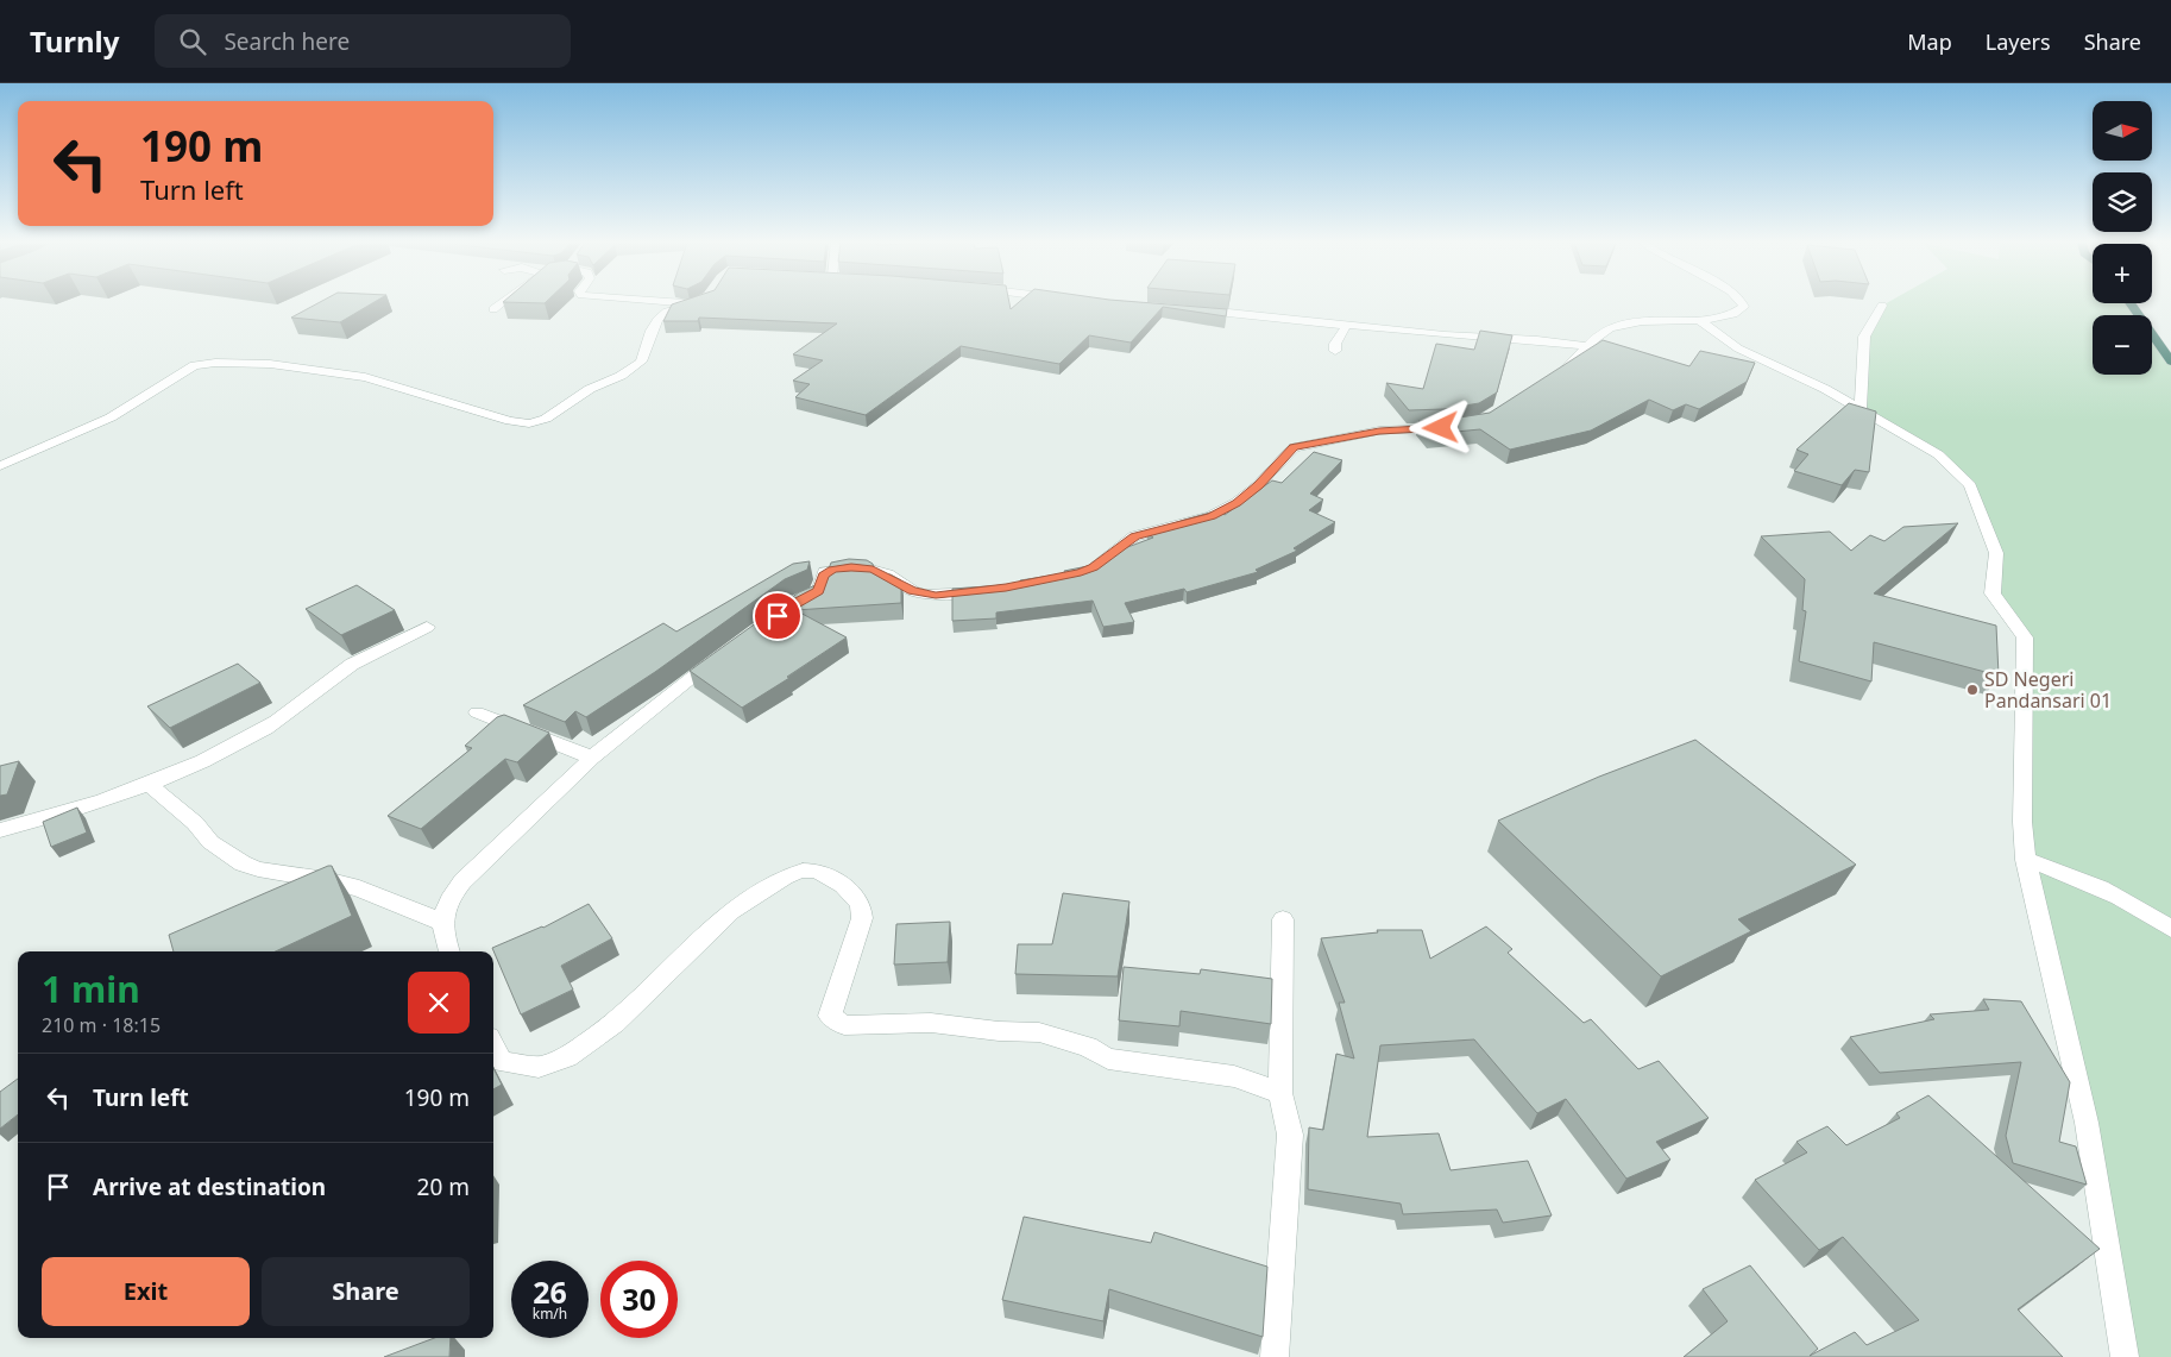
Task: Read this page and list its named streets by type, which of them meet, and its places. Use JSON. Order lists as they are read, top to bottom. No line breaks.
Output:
{"places":["SD Negeri Pandansari 01"],"north":"right","page":{"header":"Turnly","search":"Search here","nav":["Map","Layers","Share"],"map_buttons":["+","−"],"turn":["190 m","Turn left"],"heading":["1 min","210 m · 18:15"],"list":[{"name":"Turn left","value":"190 m"},{"name":"Arrive at destination","value":"20 m"}],"buttons":["Exit","Share"],"speed":"26 km/h","limit":"30"}}
